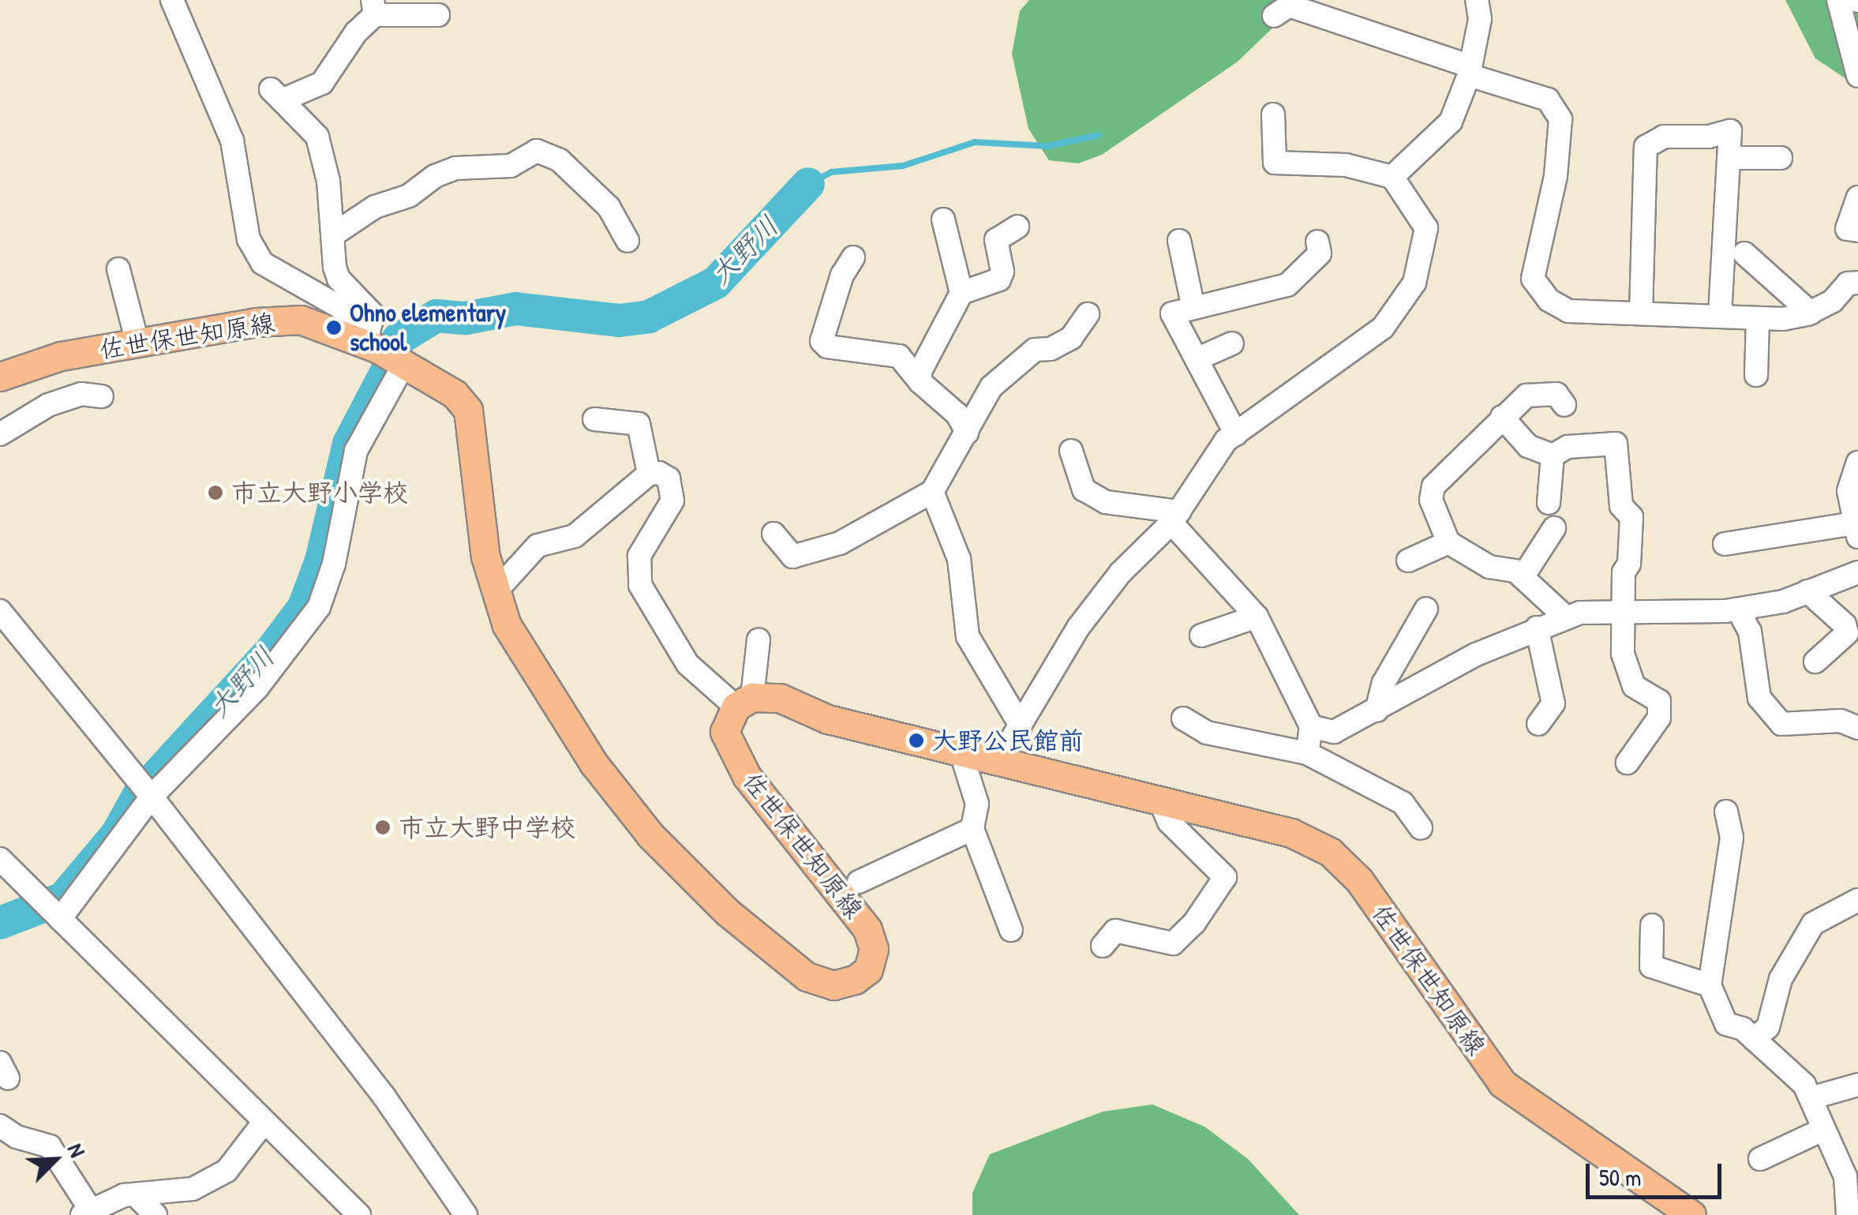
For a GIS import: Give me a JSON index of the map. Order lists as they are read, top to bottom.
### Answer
{
  "streets": {
    "main road": ["佐世保世知原線"]
  },
  "water": ["大野川"],
  "places": [
    "Ohno elementary school",
    "市立大野小学校",
    "大野公民館前",
    "市立大野中学校"
  ],
  "scale_bar": "50 m",
  "north": "top right"
}
